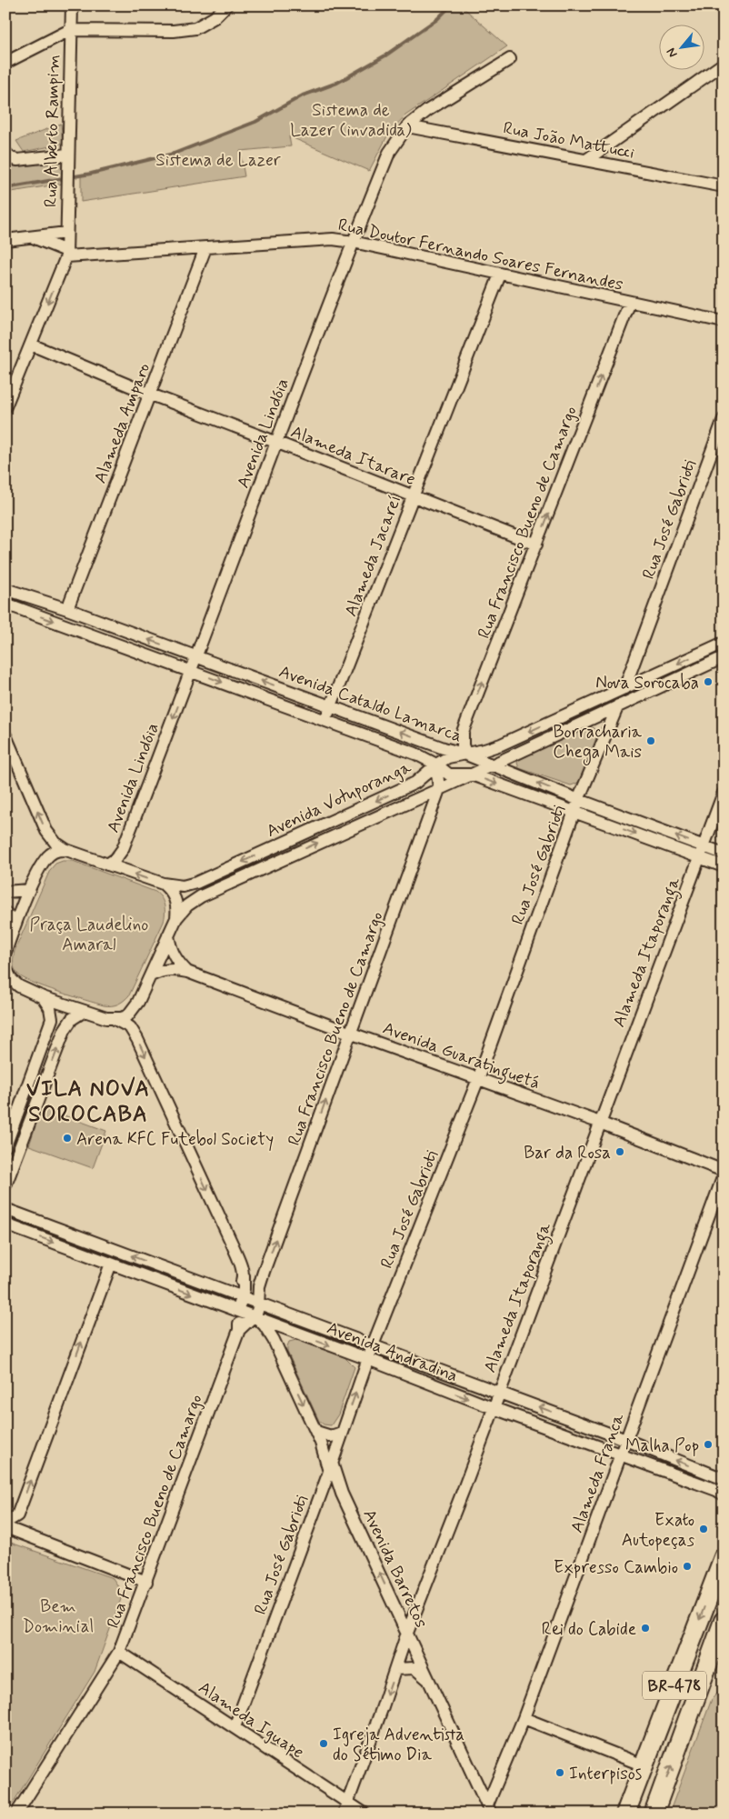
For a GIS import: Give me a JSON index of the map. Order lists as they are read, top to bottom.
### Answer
{
  "streets": {
    "main road": ["BR-478"],
    "street": [
      "Rua Alberto Rampim",
      "Rua João Mattucci",
      "Rua Doutor Fernando Soares Fernandes",
      "Alameda Amparo",
      "Avenida Lindóia",
      "Alameda Itarare",
      "Rua José Gabrioti",
      "Rua Francisco Bueno de Camargo",
      "Alameda Jacareí",
      "Avenida Cataldo Lamarca",
      "Avenida Votuporanga",
      "Alameda Itaporanga",
      "Avenida Guaratinguetá",
      "Avenida Andradina",
      "Alameda Franca",
      "Avenida Barretos",
      "Alameda Iguape"
    ]
  },
  "crossings": [
    ["Rua Alberto Rampim", "Rua Doutor Fernando Soares Fernandes"],
    ["Rua João Mattucci", "Avenida Lindóia"],
    ["Rua Doutor Fernando Soares Fernandes", "Alameda Amparo"],
    ["Rua Doutor Fernando Soares Fernandes", "Avenida Lindóia"],
    ["Rua Doutor Fernando Soares Fernandes", "Rua Francisco Bueno de Camargo"],
    ["Rua Doutor Fernando Soares Fernandes", "Alameda Jacareí"],
    ["Alameda Amparo", "Alameda Itarare"],
    ["Alameda Amparo", "Avenida Cataldo Lamarca"],
    ["Avenida Lindóia", "Alameda Itarare"],
    ["Avenida Lindóia", "Avenida Cataldo Lamarca"],
    ["Alameda Itarare", "Rua Francisco Bueno de Camargo"],
    ["Alameda Itarare", "Alameda Jacareí"],
    ["Rua José Gabrioti", "Avenida Cataldo Lamarca"],
    ["Rua José Gabrioti", "Avenida Votuporanga"],
    ["Rua José Gabrioti", "Avenida Guaratinguetá"],
    ["Rua José Gabrioti", "Avenida Andradina"],
    ["Rua José Gabrioti", "Avenida Barretos"],
    ["Rua José Gabrioti", "Alameda Iguape"],
    ["Rua Francisco Bueno de Camargo", "Avenida Cataldo Lamarca"],
    ["Rua Francisco Bueno de Camargo", "Avenida Votuporanga"],
    ["Rua Francisco Bueno de Camargo", "Avenida Guaratinguetá"],
    ["Rua Francisco Bueno de Camargo", "Avenida Andradina"],
    ["Rua Francisco Bueno de Camargo", "Avenida Barretos"],
    ["Rua Francisco Bueno de Camargo", "Alameda Iguape"],
    ["Alameda Jacareí", "Avenida Cataldo Lamarca"],
    ["Avenida Cataldo Lamarca", "Avenida Votuporanga"],
    ["Avenida Cataldo Lamarca", "Alameda Itaporanga"],
    ["Alameda Itaporanga", "Avenida Guaratinguetá"],
    ["Alameda Itaporanga", "Avenida Andradina"],
    ["Alameda Itaporanga", "Avenida Barretos"],
    ["Alameda Itaporanga", "Alameda Iguape"],
    ["Avenida Andradina", "Alameda Franca"],
    ["Avenida Andradina", "Avenida Barretos"],
    ["Alameda Franca", "Avenida Barretos"]
  ],
  "one_way": ["Rua Francisco Bueno de Camargo"],
  "districts": ["VILA NOVA SOROCABA"],
  "parks": [
    "Sistema de Lazer (invadida)",
    "Sistema de Lazer",
    "Praça Laudelino Amaral",
    "Bem Dominial"
  ],
  "places": [
    "Nova Sorocaba",
    "Borracharia Chega Mais",
    "Arena KFC Futebol Society",
    "Bar da Rosa",
    "Malha Pop",
    "Exato Autopeças",
    "Expresso Cambio",
    "Rei do Cabide",
    "Igreja Adventista do Sétimo Dia",
    "Interpisos"
  ],
  "north": "bottom left"
}
